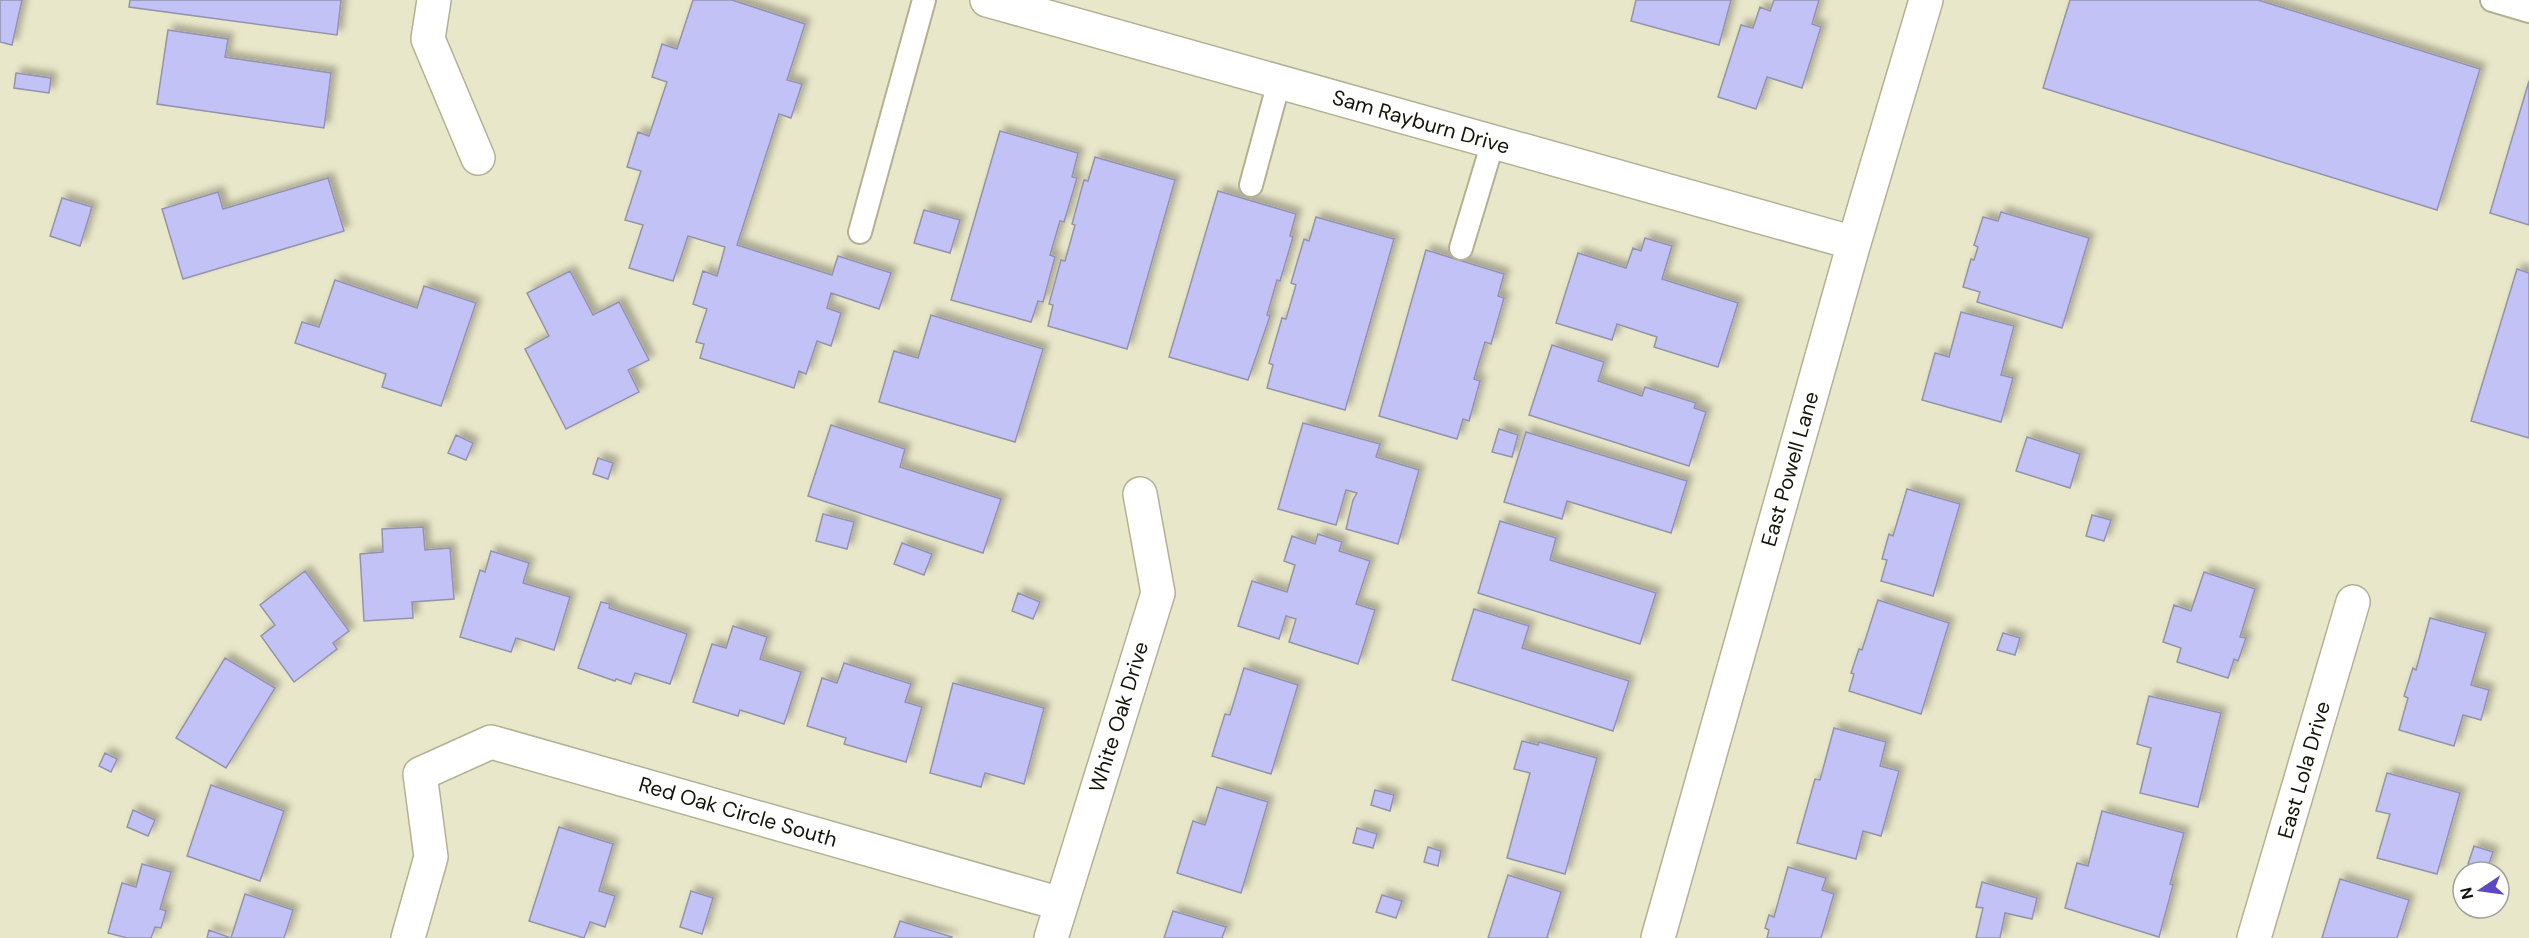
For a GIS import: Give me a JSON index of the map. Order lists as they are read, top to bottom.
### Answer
{
  "streets": {
    "street": [
      "Sam Rayburn Drive",
      "East Powell Lane",
      "White Oak Drive",
      "East Lola Drive",
      "Red Oak Circle South"
    ]
  },
  "crossings": [
    ["Sam Rayburn Drive", "East Powell Lane"],
    ["White Oak Drive", "Red Oak Circle South"]
  ],
  "north": "left"
}
